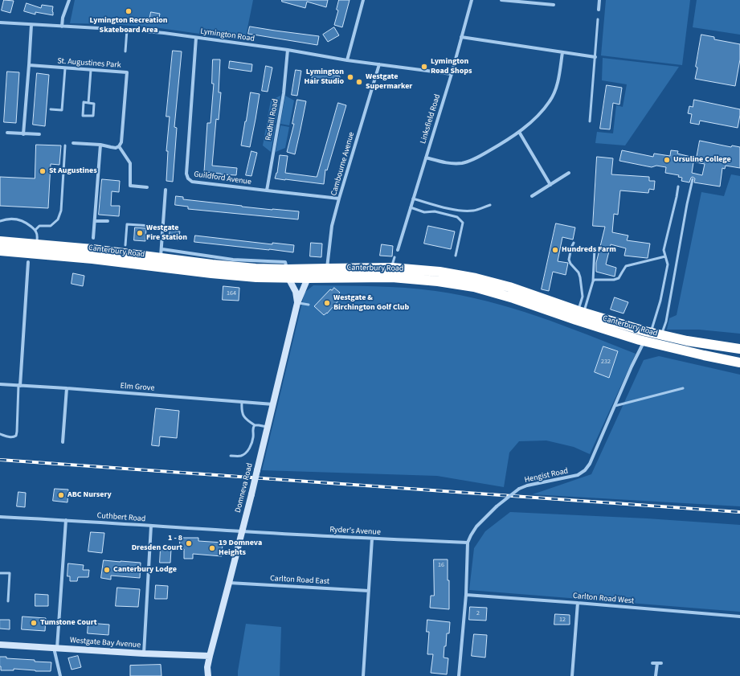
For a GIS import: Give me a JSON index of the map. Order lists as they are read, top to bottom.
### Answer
{
  "streets": {
    "highway": ["Canterbury Road"],
    "street": [
      "Lymington Road",
      "St. Augustines Park",
      "Linksfield Road",
      "Redhill Road",
      "Cambourne Avenue",
      "Guildford Avenue",
      "Elm Grove",
      "Hengist Road",
      "Domneva Road",
      "Cuthbert Road",
      "Ryder's Avenue",
      "Carlton Road East",
      "Carlton Road West",
      "Westgate Bay Avenue"
    ]
  },
  "crossings": [
    ["Lymington Road", "Linksfield Road"],
    ["Lymington Road", "Redhill Road"],
    ["Lymington Road", "Cambourne Avenue"],
    ["Lymington Road", "Guildford Avenue"],
    ["Redhill Road", "Guildford Avenue"],
    ["Cambourne Avenue", "Guildford Avenue"],
    ["Cambourne Avenue", "Canterbury Road"],
    ["Canterbury Road", "Hengist Road"],
    ["Canterbury Road", "Domneva Road"],
    ["Elm Grove", "Domneva Road"],
    ["Hengist Road", "Ryder's Avenue"],
    ["Hengist Road", "Carlton Road West"],
    ["Domneva Road", "Cuthbert Road"],
    ["Domneva Road", "Ryder's Avenue"],
    ["Domneva Road", "Carlton Road East"],
    ["Domneva Road", "Westgate Bay Avenue"],
    ["Cuthbert Road", "Ryder's Avenue"]
  ],
  "places": [
    "Lymington Recreation Skateboard Area",
    "Lymington Road Shops",
    "Lymington Hair Studio",
    "Westgate Supermarker",
    "Ursuline College",
    "St Augustines",
    "Westgate Fire Station",
    "Hundreds Farm",
    "Westgate & Birchington Golf Club",
    "ABC Nursery",
    "1 - 8 Dresden Court",
    "19 Domneva Heights",
    "Canterbury Lodge",
    "Tumstone Court"
  ],
  "house_numbers": [
    "164",
    "232",
    "16",
    "2",
    "12"
  ]
}
